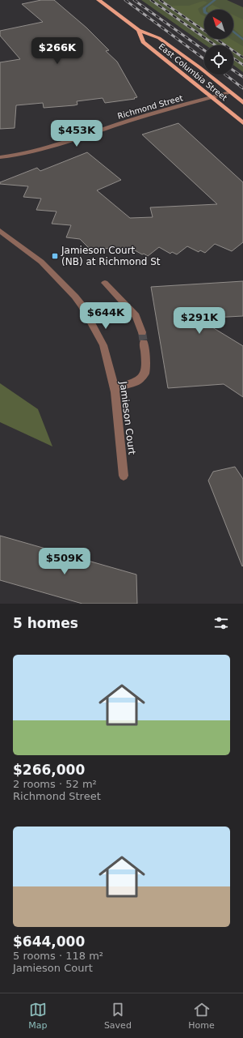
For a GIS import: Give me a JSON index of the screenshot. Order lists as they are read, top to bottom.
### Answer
{
  "streets": {
    "main road": ["East Columbia Street"],
    "street": ["Richmond Street", "Jamieson Court"]
  },
  "crossings": [
    ["East Columbia Street", "Richmond Street"]
  ],
  "places": {
    "transit": ["Jamieson Court (NB) at Richmond St"]
  },
  "north": "top left",
  "page": {
    "price": [
      "$266K",
      "$453K",
      "$644K",
      "$291K",
      "$509K"
    ],
    "heading": "5 homes",
    "list": [
      {
        "name": "$266,000",
        "note": "2 rooms · 52 m² · Richmond Street"
      },
      {
        "name": "$644,000",
        "note": "5 rooms · 118 m² · Jamieson Court"
      }
    ],
    "tabs": ["Map", "Saved", "Home"]
  }
}
